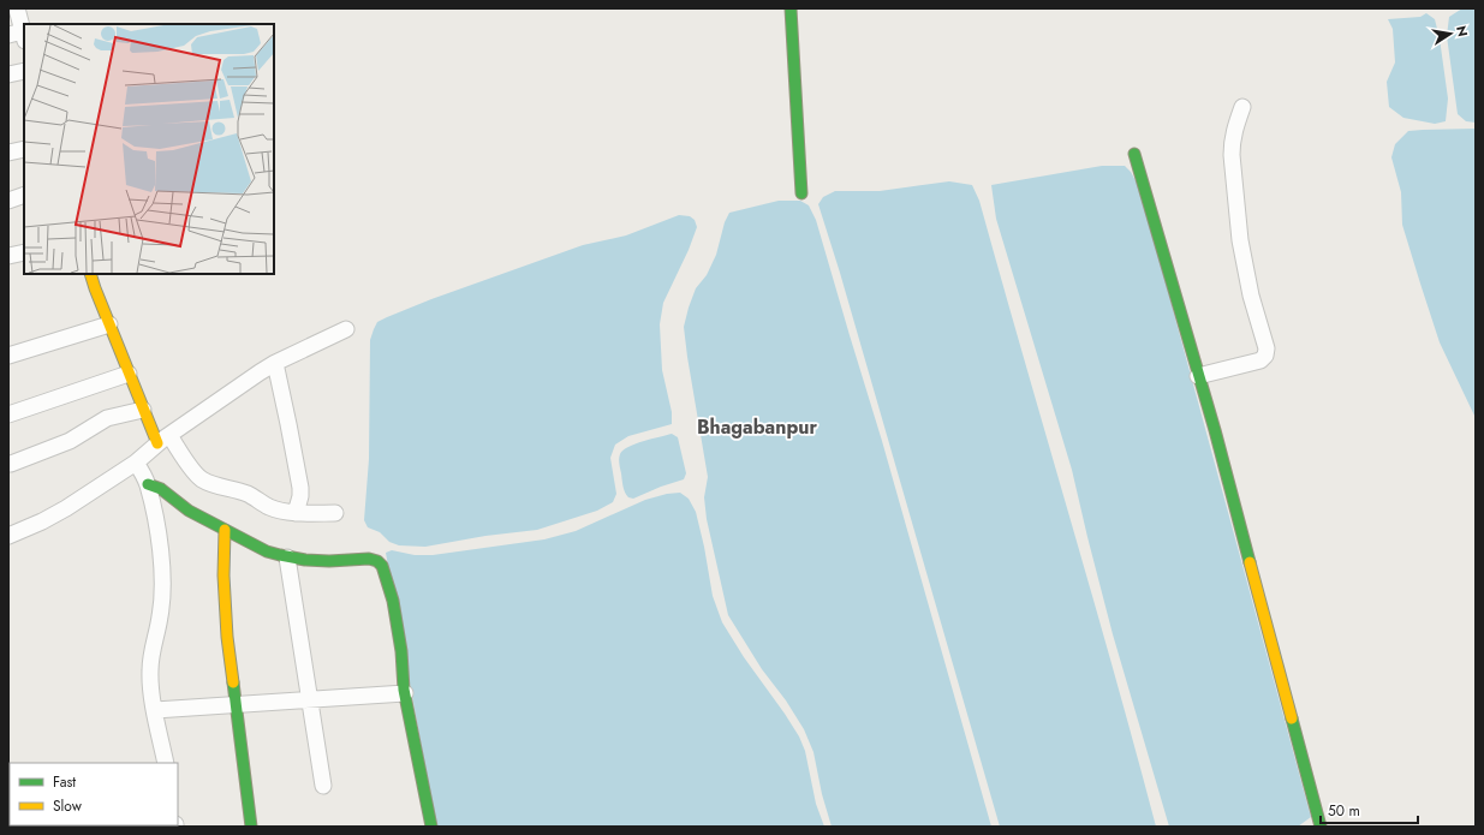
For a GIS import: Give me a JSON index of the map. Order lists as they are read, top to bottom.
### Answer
{
  "districts": ["Bhagabanpur"],
  "legend": ["Fast", "Slow"],
  "scale_bar": "50 m",
  "north": "right"
}
